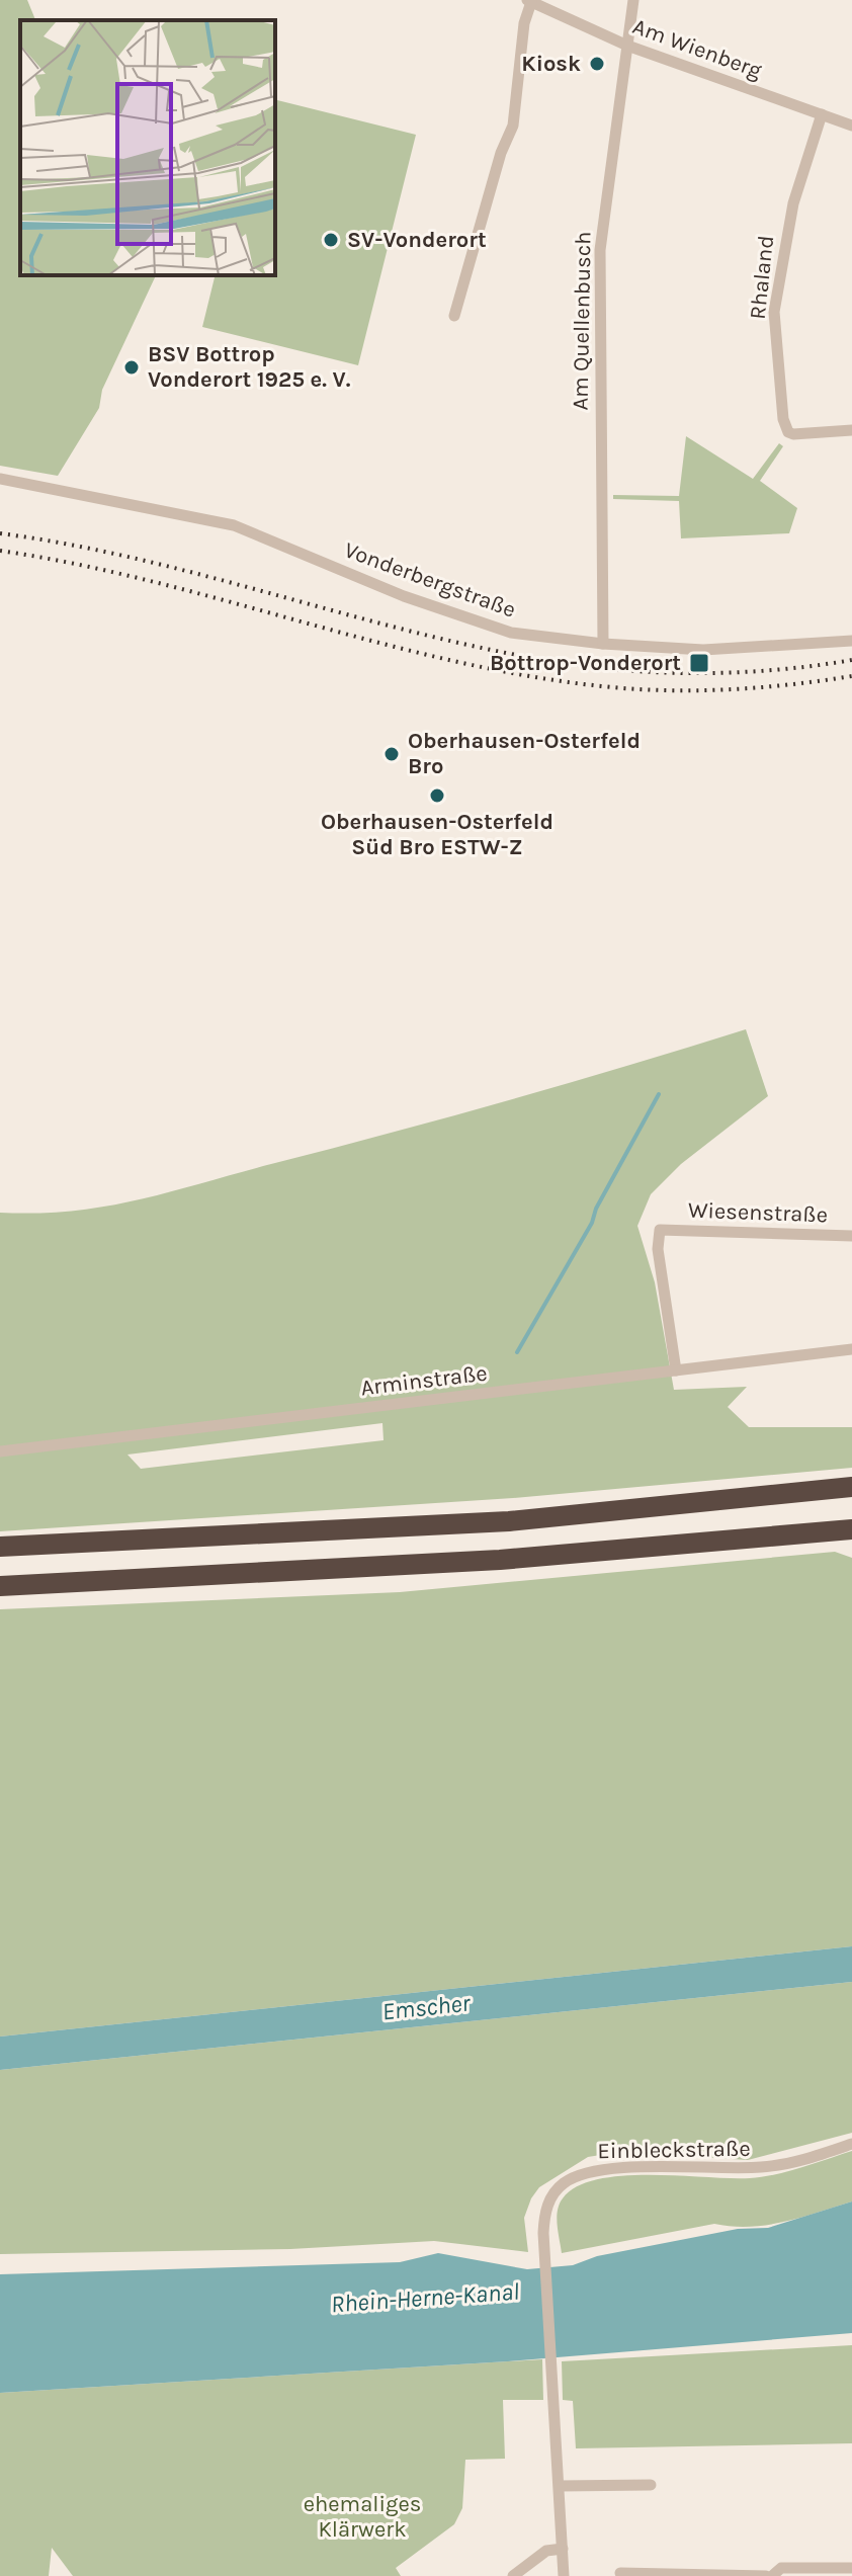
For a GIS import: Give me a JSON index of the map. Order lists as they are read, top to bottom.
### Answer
{
  "streets": {
    "street": [
      "Am Wienberg",
      "Rhaland",
      "Am Quellenbusch",
      "Vonderbergstraße",
      "Wiesenstraße",
      "Arminstraße",
      "Einbleckstraße"
    ]
  },
  "crossings": [
    ["Am Wienberg", "Rhaland"],
    ["Am Wienberg", "Am Quellenbusch"],
    ["Am Quellenbusch", "Vonderbergstraße"],
    ["Wiesenstraße", "Arminstraße"]
  ],
  "water": ["Emscher", "Rhein-Herne-Kanal"],
  "parks": ["ehemaliges Klärwerk"],
  "places": {
    "other": [
      "Kiosk",
      "SV-Vonderort",
      "BSV Bottrop Vonderort 1925 e. V.",
      "Oberhausen-Osterfeld Bro",
      "Oberhausen-Osterfeld Süd Bro ESTW-Z"
    ],
    "transit": ["Bottrop-Vonderort"]
  }
}
